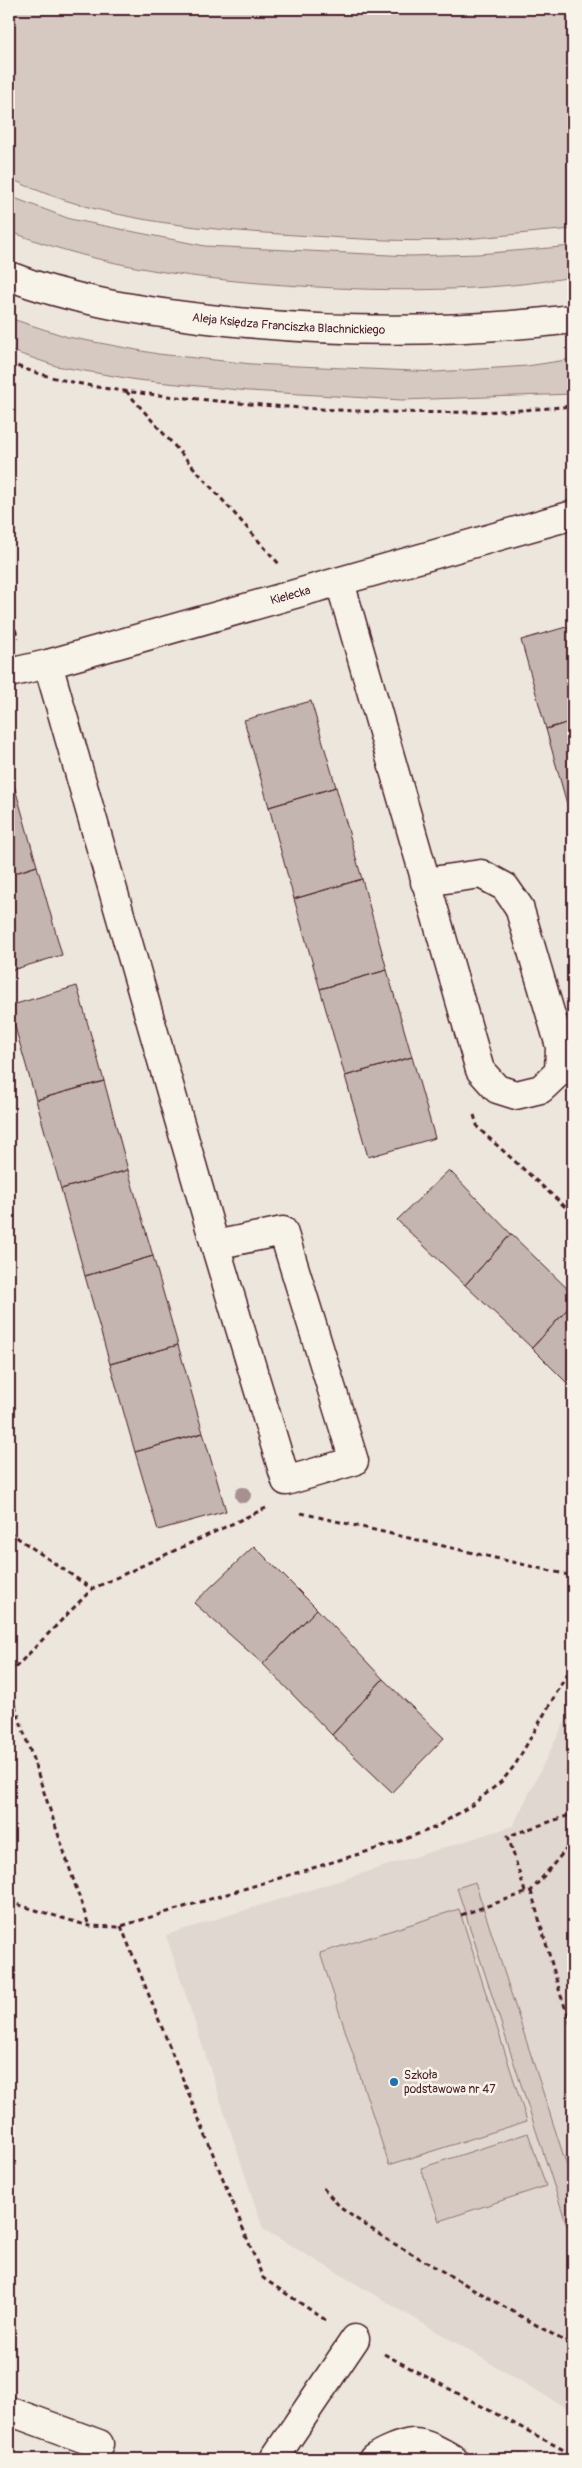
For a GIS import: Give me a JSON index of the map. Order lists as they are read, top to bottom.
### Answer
{
  "streets": {
    "street": ["Aleja Księdza Franciszka Blachnickiego", "Kielecka"]
  },
  "places": ["Szkoła podstawowa nr 47"]
}
